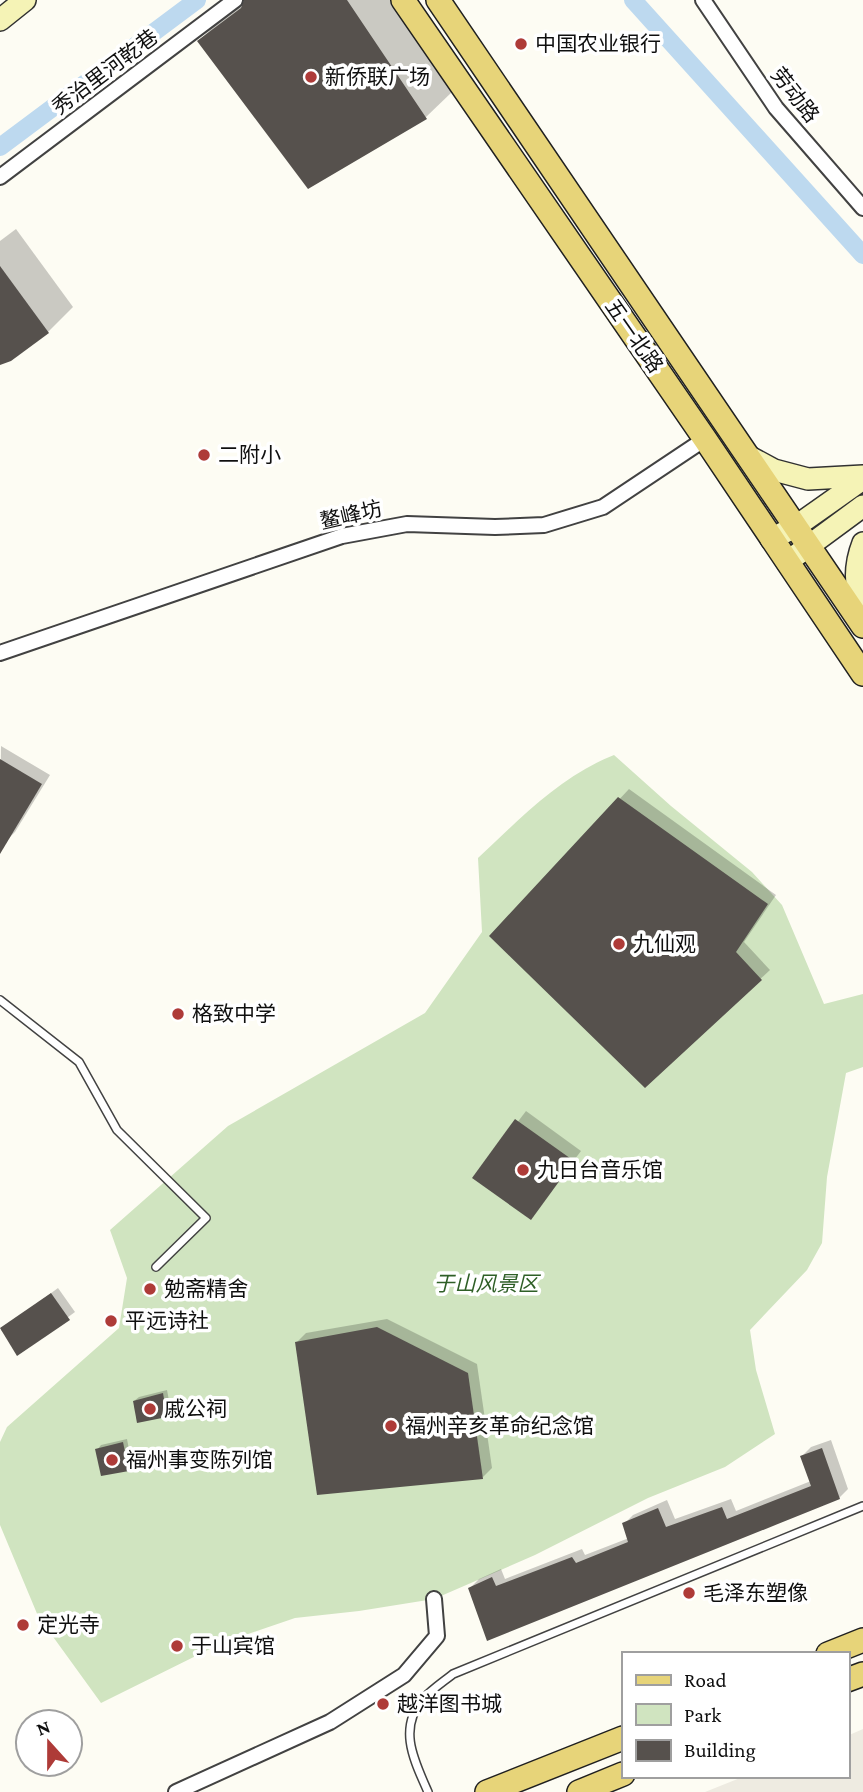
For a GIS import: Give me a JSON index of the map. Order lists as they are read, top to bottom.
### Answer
{
  "streets": {
    "main road": ["五一北路"],
    "street": ["秀治里河乾巷", "劳动路", "鳌峰坊"]
  },
  "crossings": [
    ["五一北路", "鳌峰坊"]
  ],
  "parks": ["于山风景区"],
  "places": [
    "中国农业银行",
    "新侨联广场",
    "二附小",
    "九仙观",
    "格致中学",
    "九日台音乐馆",
    "勉斋精舍",
    "平远诗社",
    "戚公祠",
    "福州辛亥革命纪念馆",
    "福州事变陈列馆",
    "毛泽东塑像",
    "定光寺",
    "于山宾馆",
    "越洋图书城"
  ],
  "legend": ["Road", "Park", "Building"],
  "north": "top"
}
